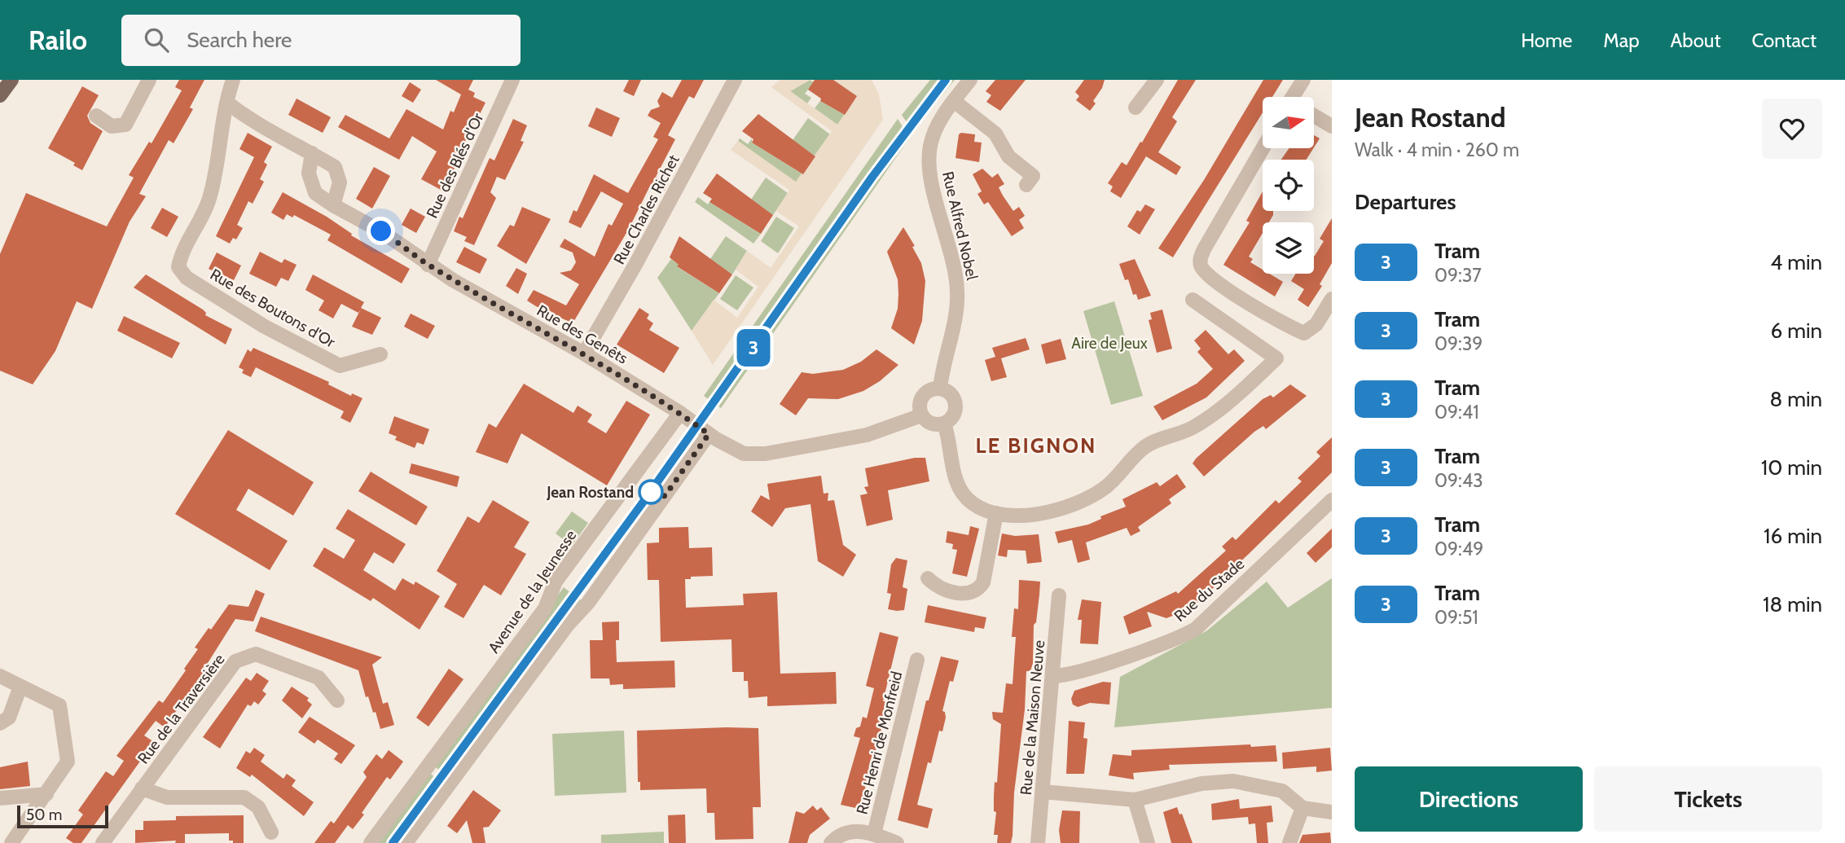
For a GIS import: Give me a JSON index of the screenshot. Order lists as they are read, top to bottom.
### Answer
{
  "streets": {
    "street": [
      "Rue des Blés d'Or",
      "Rue Charles Richet",
      "Rue Alfred Nobel",
      "Rue des Boutons d'Or",
      "Rue des Genêts",
      "Rue du Stade",
      "Avenue de la Jeunesse",
      "Rue de la Traversière",
      "Rue de la Maison Neuve",
      "Rue Henri de Monfreid"
    ]
  },
  "crossings": [
    ["Rue des Blés d'Or", "Rue des Genêts"],
    ["Rue Charles Richet", "Rue des Genêts"],
    ["Rue des Genêts", "Avenue de la Jeunesse"],
    ["Rue du Stade", "Rue de la Maison Neuve"]
  ],
  "districts": ["LE BIGNON"],
  "parks": ["Aire de Jeux"],
  "places": ["Jean Rostand"],
  "lines": ["tram line 3"],
  "scale_bar": "50 m",
  "north": "right",
  "page": {
    "header": "Railo",
    "search": "Search here",
    "nav": [
      "Home",
      "Map",
      "About",
      "Contact"
    ],
    "on_map": "3",
    "heading": [
      ["Jean Rostand", "Walk · 4 min · 260 m"],
      "Departures"
    ],
    "list": [
      {
        "mark": "3",
        "name": "Tram",
        "note": "09:37",
        "value": "4 min"
      },
      {
        "mark": "3",
        "name": "Tram",
        "note": "09:39",
        "value": "6 min"
      },
      {
        "mark": "3",
        "name": "Tram",
        "note": "09:41",
        "value": "8 min"
      },
      {
        "mark": "3",
        "name": "Tram",
        "note": "09:43",
        "value": "10 min"
      },
      {
        "mark": "3",
        "name": "Tram",
        "note": "09:49",
        "value": "16 min"
      },
      {
        "mark": "3",
        "name": "Tram",
        "note": "09:51",
        "value": "18 min"
      }
    ],
    "buttons": ["Directions", "Tickets"],
    "scale": "50 m"
  }
}
